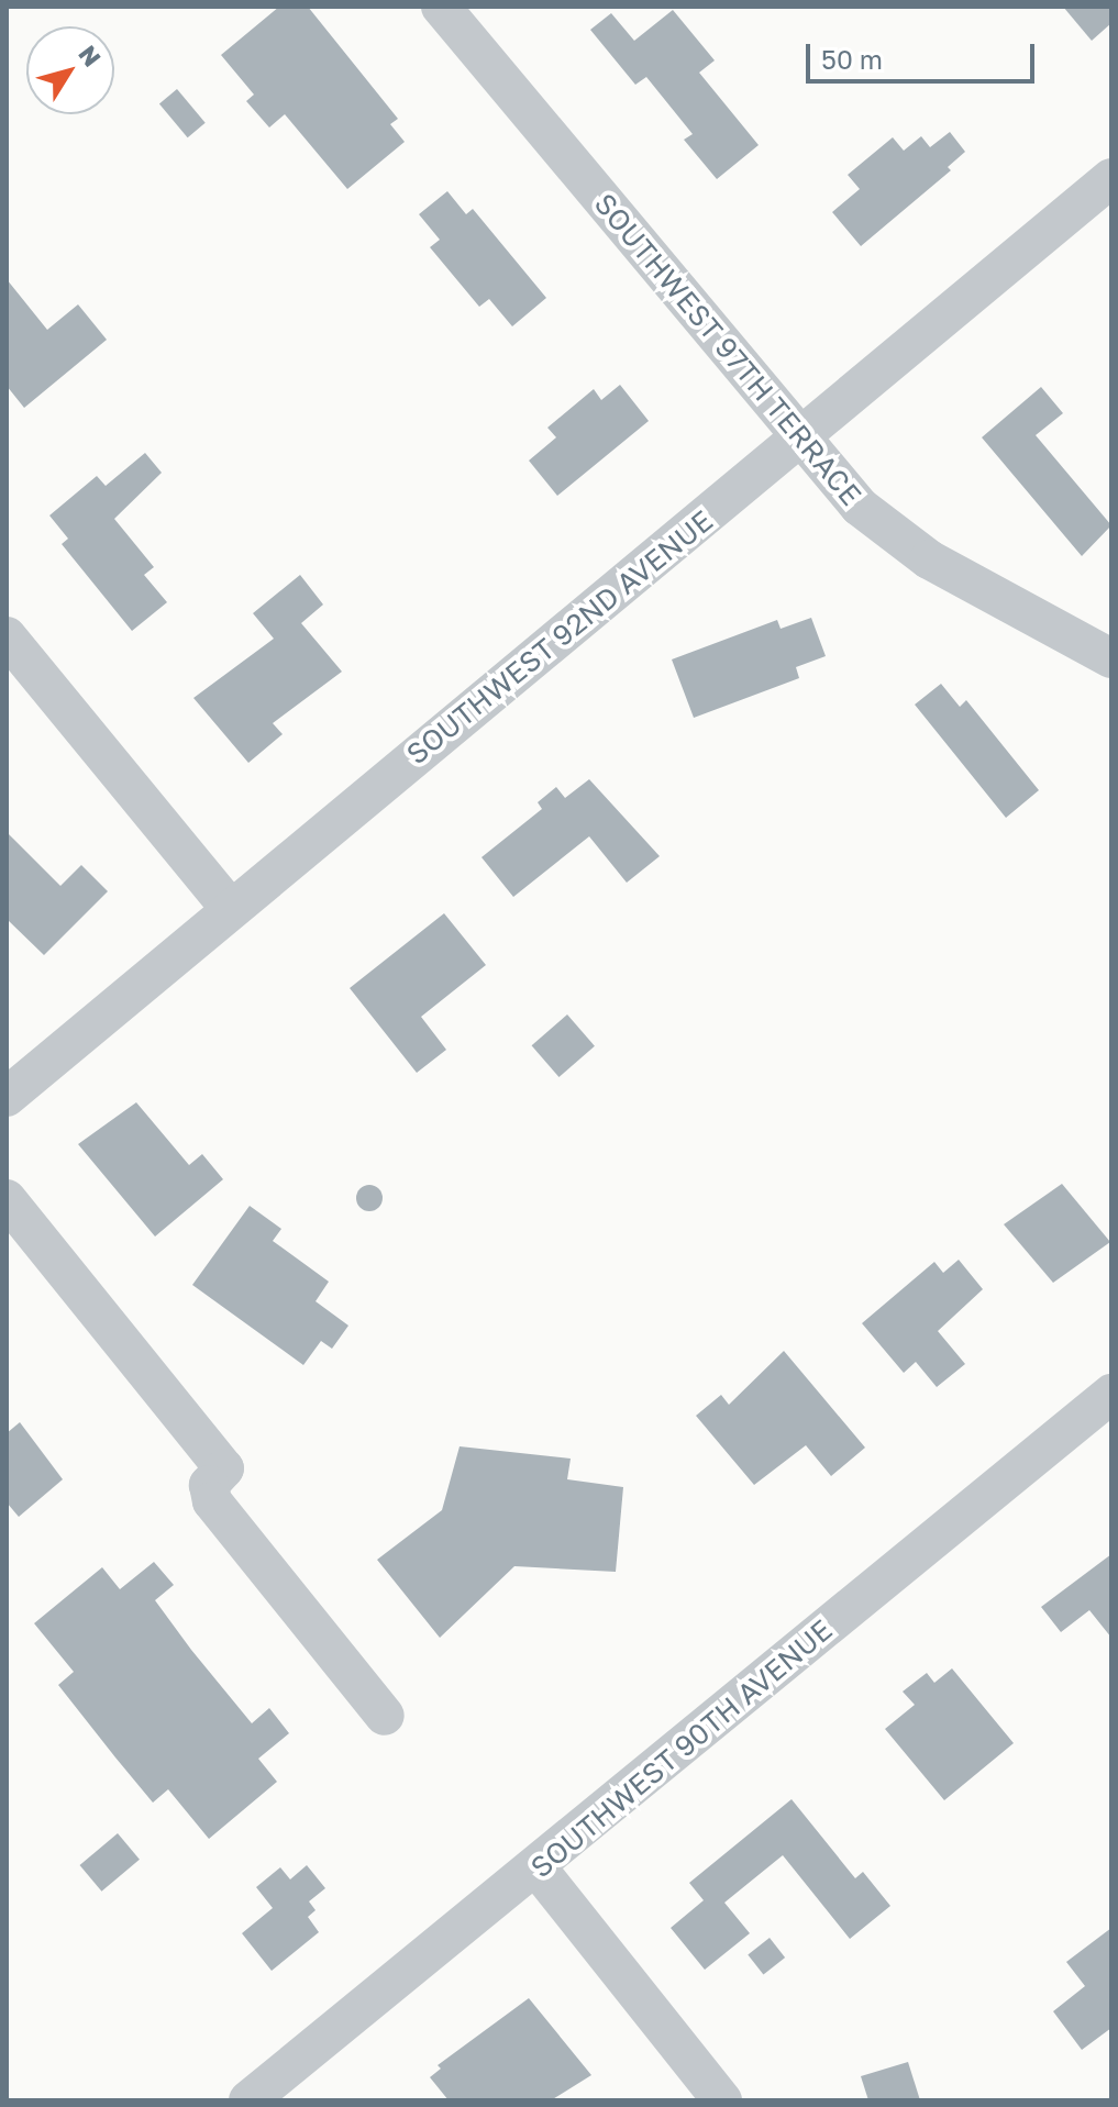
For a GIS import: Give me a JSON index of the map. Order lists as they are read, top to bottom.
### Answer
{
  "streets": {
    "street": ["SOUTHWEST 97TH TERRACE", "SOUTHWEST 92ND AVENUE", "SOUTHWEST 90TH AVENUE"]
  },
  "crossings": [
    ["SOUTHWEST 97TH TERRACE", "SOUTHWEST 92ND AVENUE"]
  ],
  "scale_bar": "50 m",
  "north": "top right"
}
